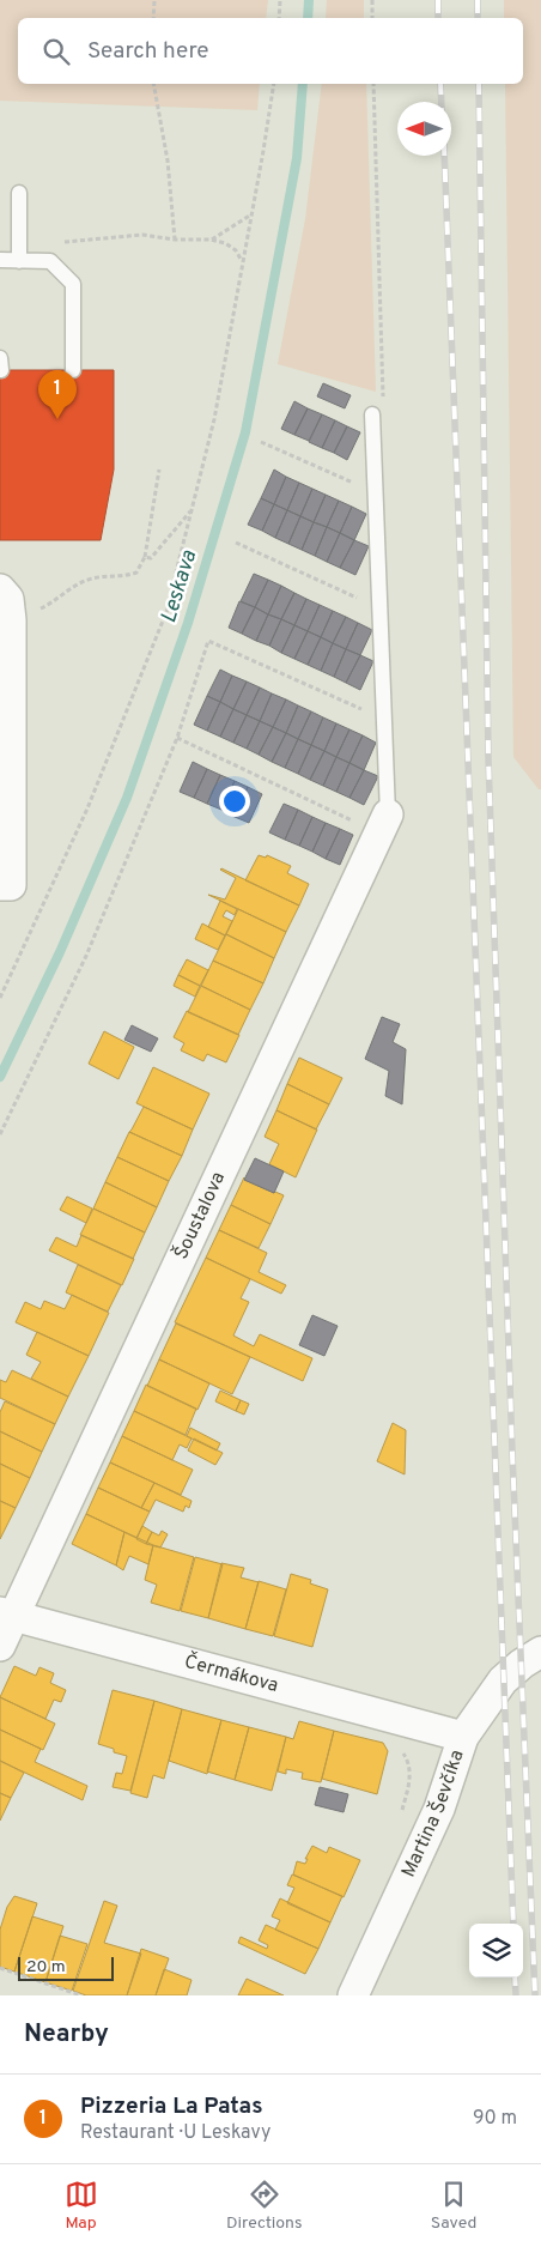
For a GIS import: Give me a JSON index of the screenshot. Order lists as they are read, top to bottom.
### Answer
{
  "streets": {
    "street": ["Šoustalova", "Čermákova", "Martina Ševčíka"]
  },
  "crossings": [
    ["Šoustalova", "Čermákova"],
    ["Čermákova", "Martina Ševčíka"]
  ],
  "water": ["Leskava"],
  "scale_bar": "20 m",
  "north": "left",
  "page": {
    "search": "Search here",
    "pins": "1",
    "scale": "20 m",
    "heading": "Nearby",
    "list": [
      {
        "mark": "1",
        "name": "Pizzeria La Patas",
        "note": "Restaurant · U Leskavy",
        "value": "90 m"
      }
    ],
    "nav": ["Map", "Directions", "Saved"]
  }
}
